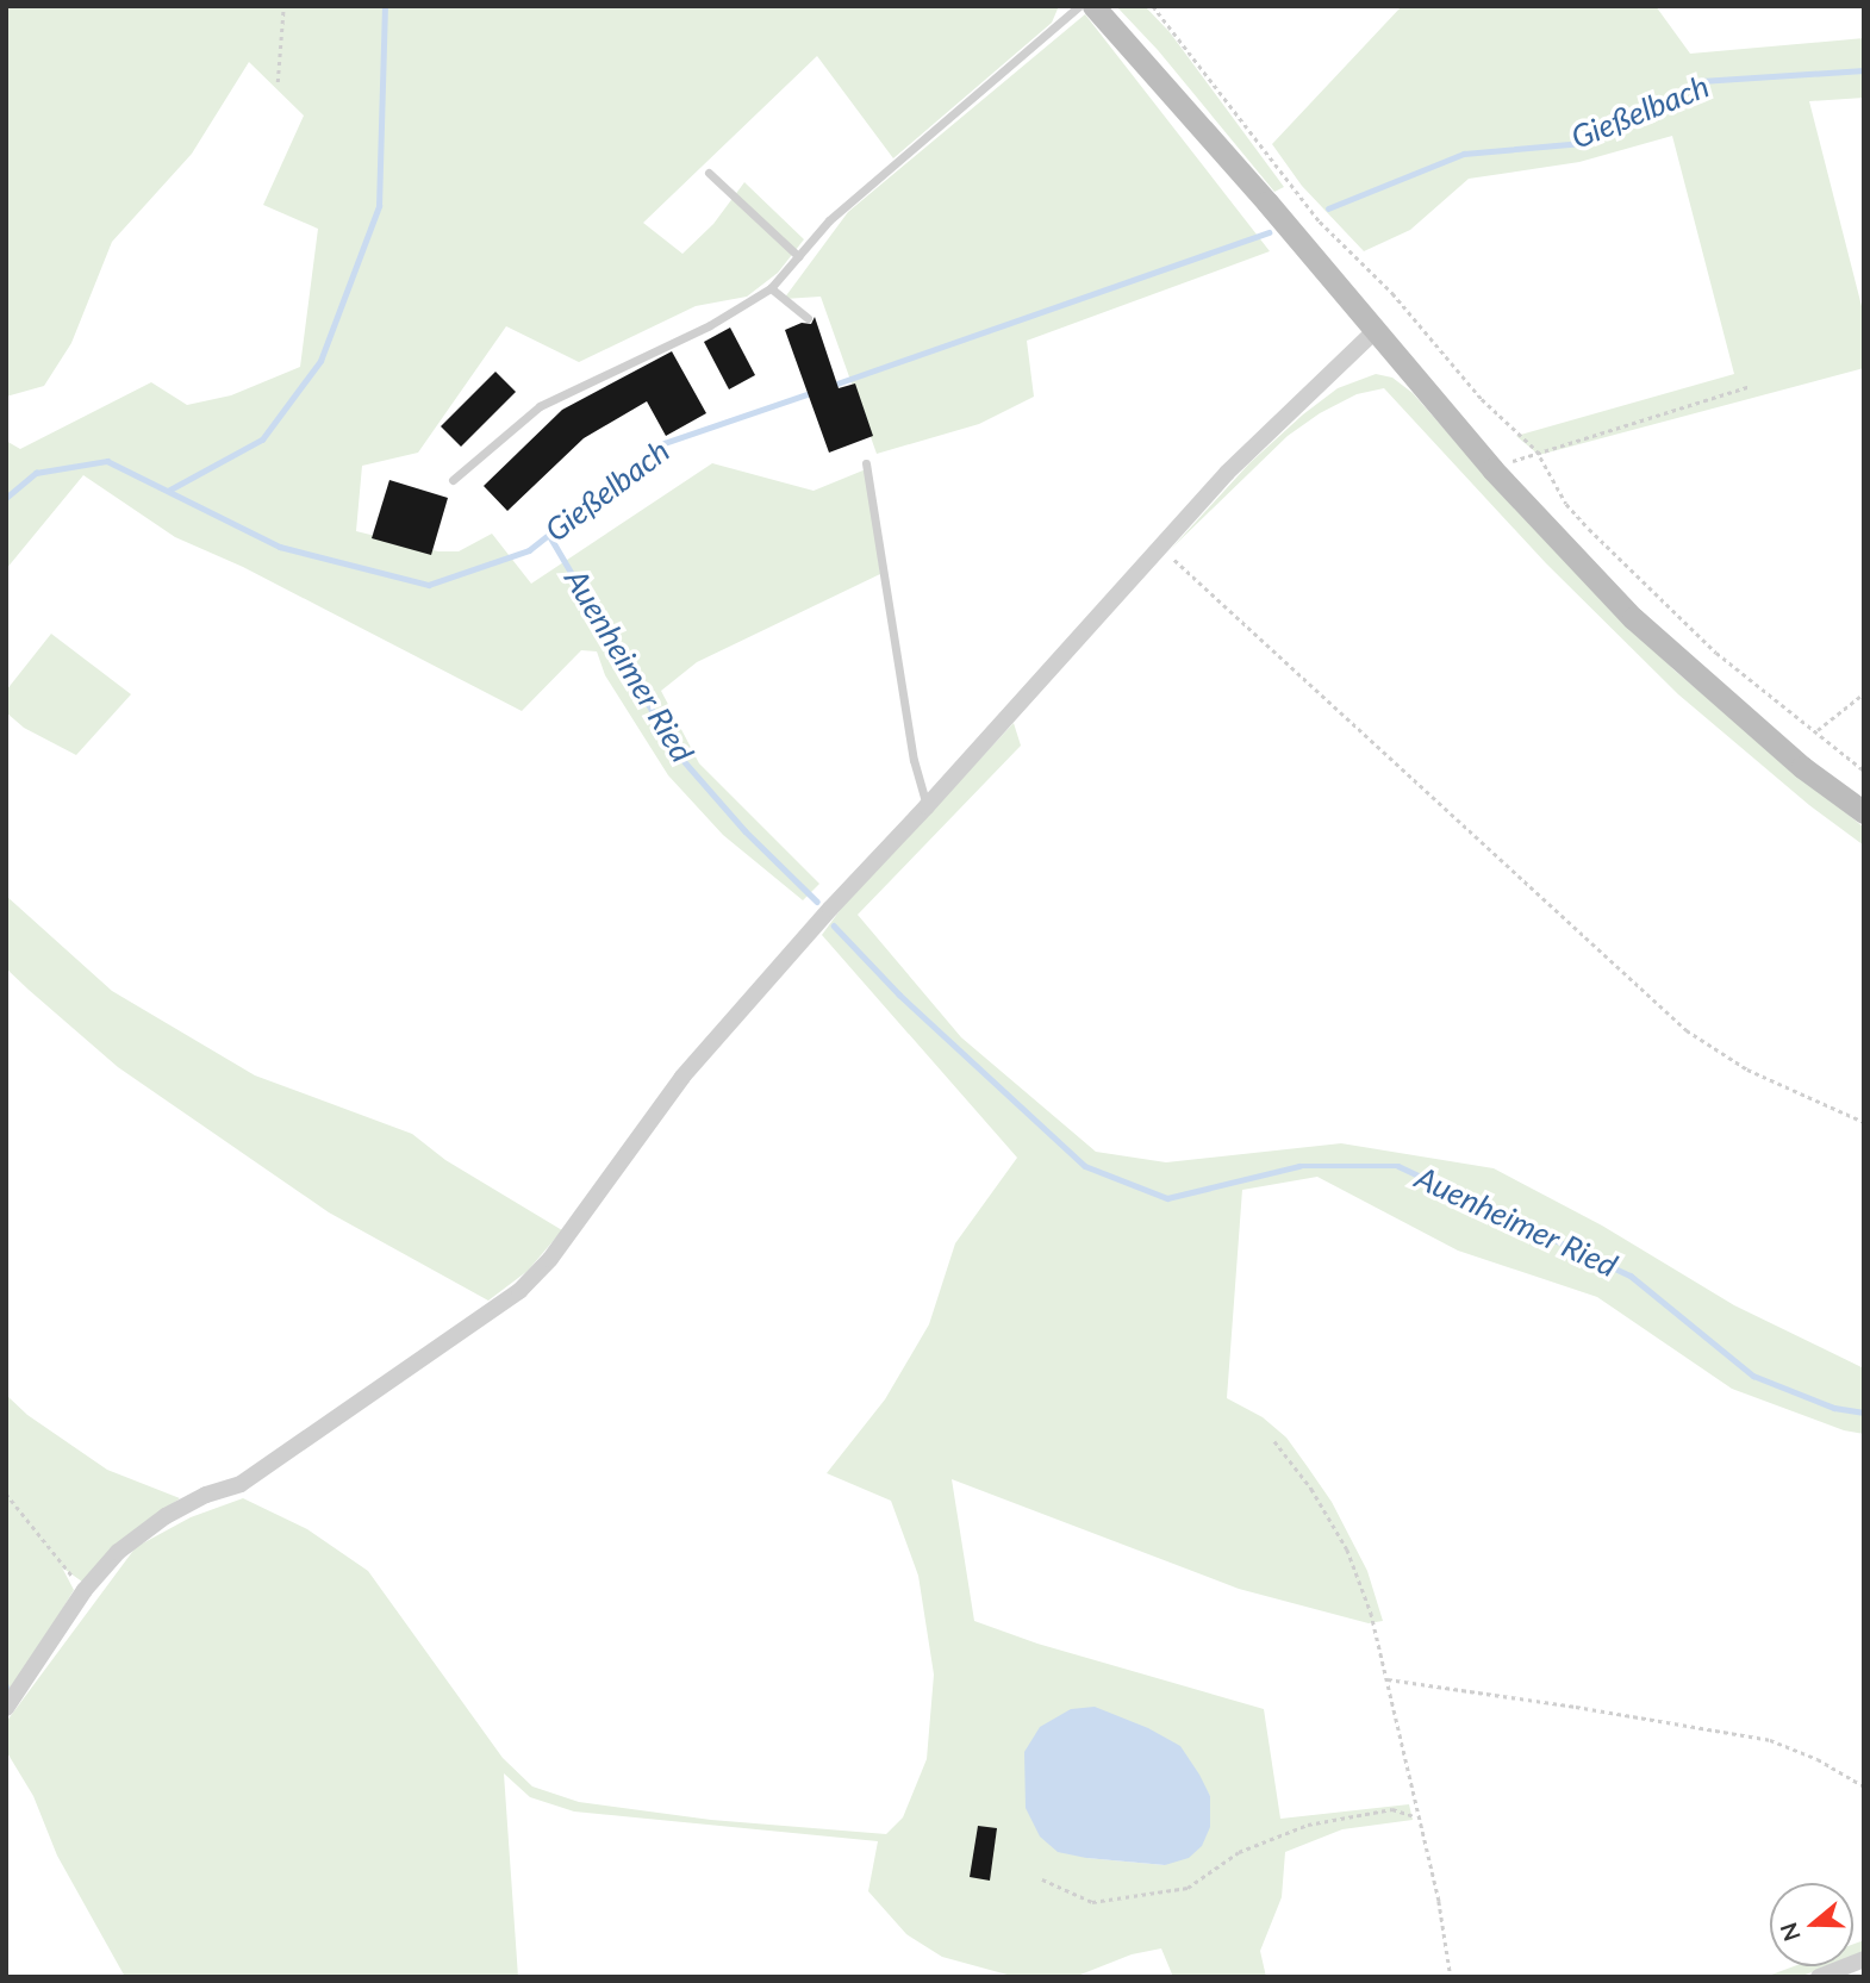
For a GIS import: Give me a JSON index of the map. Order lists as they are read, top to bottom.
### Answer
{
  "water": ["Gießelbach", "Auenheimer Ried"],
  "north": "left"
}
